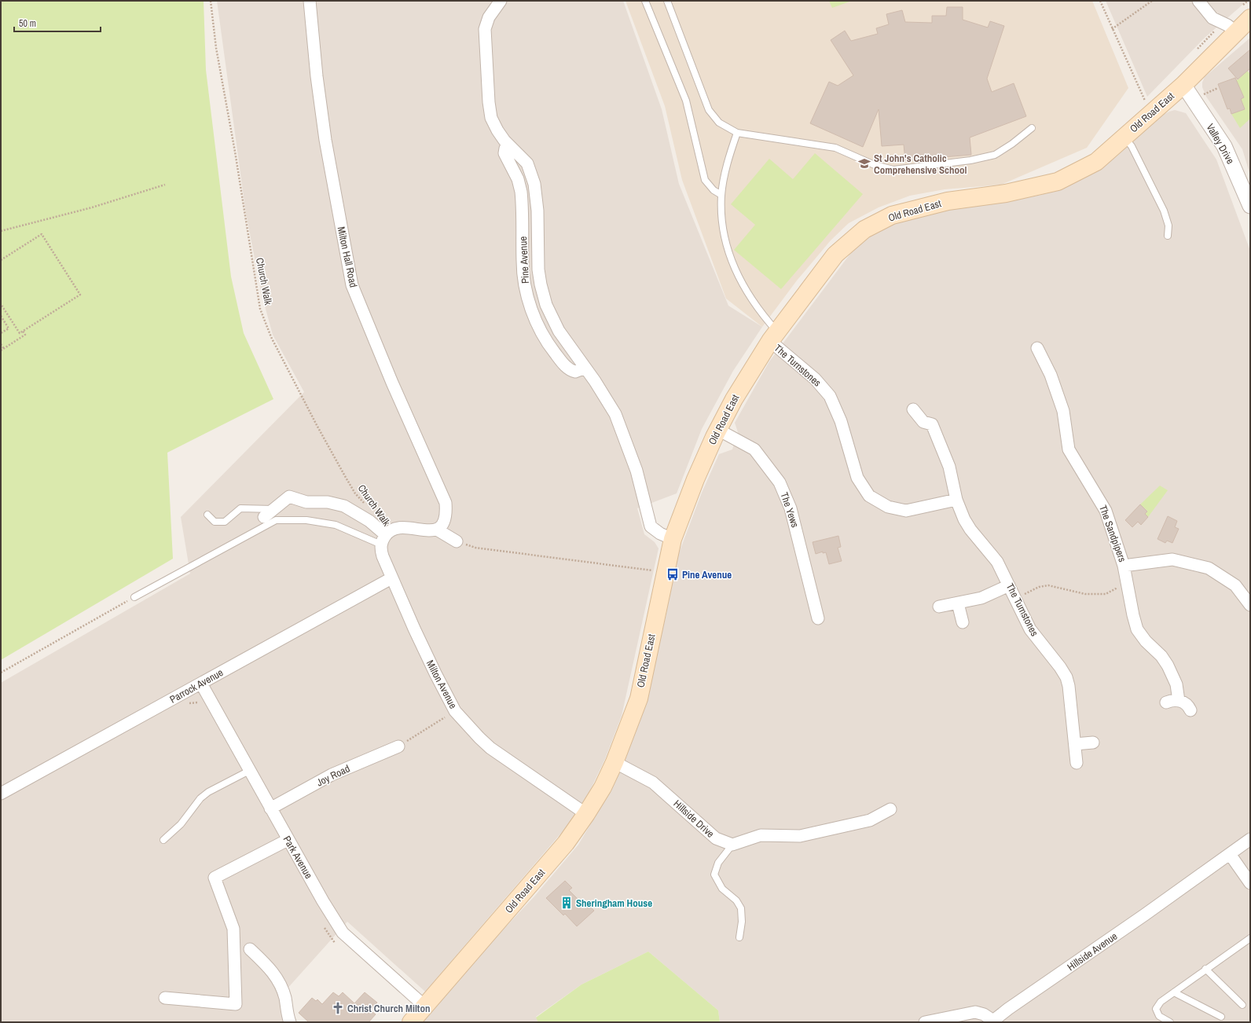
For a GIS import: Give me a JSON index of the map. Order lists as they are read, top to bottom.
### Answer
{
  "streets": {
    "main road": ["Old Road East"],
    "street": [
      "Valley Drive",
      "Milton Hall Road",
      "Pine Avenue",
      "The Turnstones",
      "The Yews",
      "The Sandpipers",
      "Milton Avenue",
      "Parrock Avenue",
      "Joy Road",
      "Hillside Drive",
      "Park Avenue",
      "Hillside Avenue"
    ],
    "path": ["Church Walk"]
  },
  "crossings": [
    ["Old Road East", "Valley Drive"],
    ["Old Road East", "Pine Avenue"],
    ["Old Road East", "The Turnstones"],
    ["Old Road East", "The Yews"],
    ["Old Road East", "Milton Avenue"],
    ["Old Road East", "Hillside Drive"],
    ["Old Road East", "Park Avenue"],
    ["Milton Avenue", "Parrock Avenue"],
    ["Parrock Avenue", "Park Avenue"],
    ["Joy Road", "Park Avenue"]
  ],
  "places": {
    "school or university": ["St John's Catholic Comprehensive School"],
    "bus stop": ["Pine Avenue"],
    "building": ["Sheringham House"],
    "church": ["Christ Church Milton"]
  },
  "scale_bar": "50 m"
}
